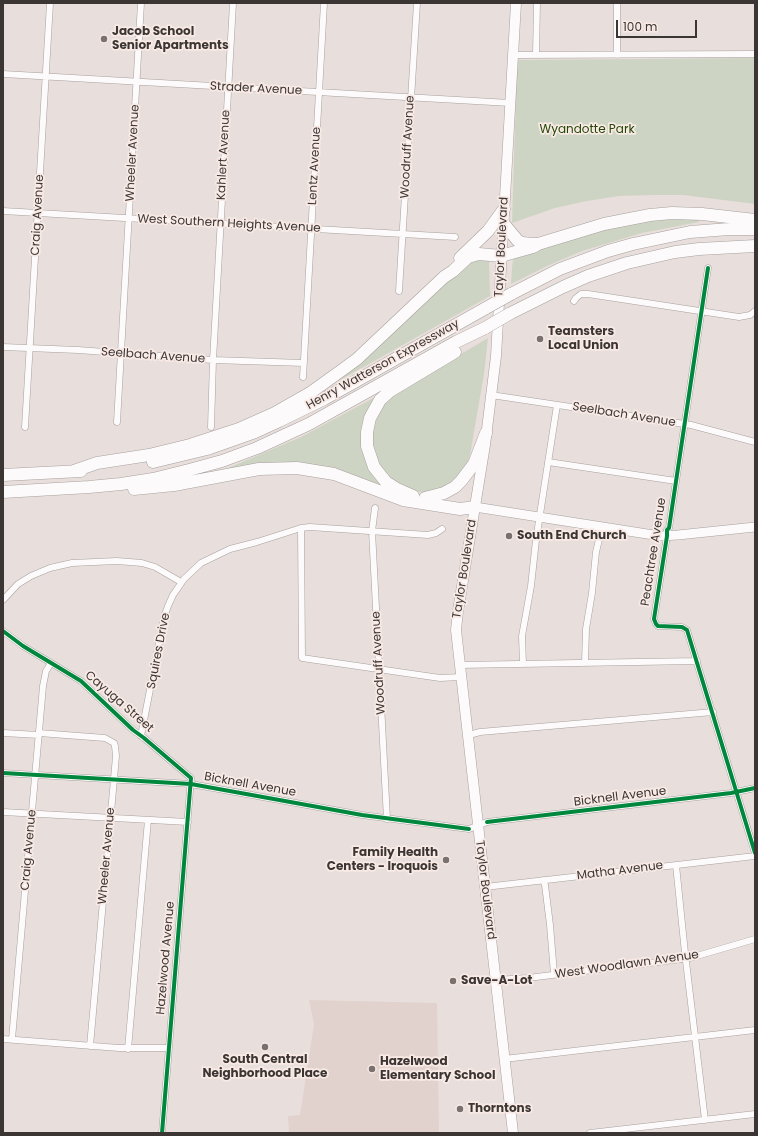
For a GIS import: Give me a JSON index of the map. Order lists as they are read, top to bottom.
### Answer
{
  "streets": {
    "highway": ["Henry Watterson Expressway"],
    "main road": ["Taylor Boulevard"],
    "street": [
      "Strader Avenue",
      "Woodruff Avenue",
      "Wheeler Avenue",
      "Kahlert Avenue",
      "Lentz Avenue",
      "Craig Avenue",
      "West Southern Heights Avenue",
      "Seelbach Avenue",
      "Peachtree Avenue",
      "Squires Drive",
      "Cayuga Street",
      "Bicknell Avenue",
      "Matha Avenue",
      "Hazelwood Avenue",
      "West Woodlawn Avenue"
    ]
  },
  "crossings": [
    ["Strader Avenue", "Woodruff Avenue"],
    ["Strader Avenue", "Wheeler Avenue"],
    ["Strader Avenue", "Kahlert Avenue"],
    ["Strader Avenue", "Lentz Avenue"],
    ["Strader Avenue", "Craig Avenue"],
    ["Strader Avenue", "Taylor Boulevard"],
    ["Woodruff Avenue", "West Southern Heights Avenue"],
    ["Woodruff Avenue", "Squires Drive"],
    ["Woodruff Avenue", "Bicknell Avenue"],
    ["Wheeler Avenue", "Craig Avenue"],
    ["Wheeler Avenue", "West Southern Heights Avenue"],
    ["Wheeler Avenue", "Seelbach Avenue"],
    ["Wheeler Avenue", "Bicknell Avenue"],
    ["Kahlert Avenue", "West Southern Heights Avenue"],
    ["Kahlert Avenue", "Seelbach Avenue"],
    ["Lentz Avenue", "West Southern Heights Avenue"],
    ["Lentz Avenue", "Seelbach Avenue"],
    ["Craig Avenue", "West Southern Heights Avenue"],
    ["Craig Avenue", "Seelbach Avenue"],
    ["Craig Avenue", "Cayuga Street"],
    ["Craig Avenue", "Bicknell Avenue"],
    ["Taylor Boulevard", "Seelbach Avenue"],
    ["Taylor Boulevard", "Bicknell Avenue"],
    ["Taylor Boulevard", "Matha Avenue"],
    ["Taylor Boulevard", "West Woodlawn Avenue"],
    ["Seelbach Avenue", "Peachtree Avenue"],
    ["Peachtree Avenue", "Bicknell Avenue"],
    ["Squires Drive", "Cayuga Street"],
    ["Cayuga Street", "Bicknell Avenue"],
    ["Cayuga Street", "Hazelwood Avenue"],
    ["Bicknell Avenue", "Hazelwood Avenue"]
  ],
  "parks": ["Wyandotte Park"],
  "places": [
    "Jacob School Senior Apartments",
    "Teamsters Local Union",
    "South End Church",
    "Family Health Centers - Iroquois",
    "Save-A-Lot",
    "South Central Neighborhood Place",
    "Hazelwood Elementary School",
    "Thorntons"
  ],
  "scale_bar": "100 m"
}
